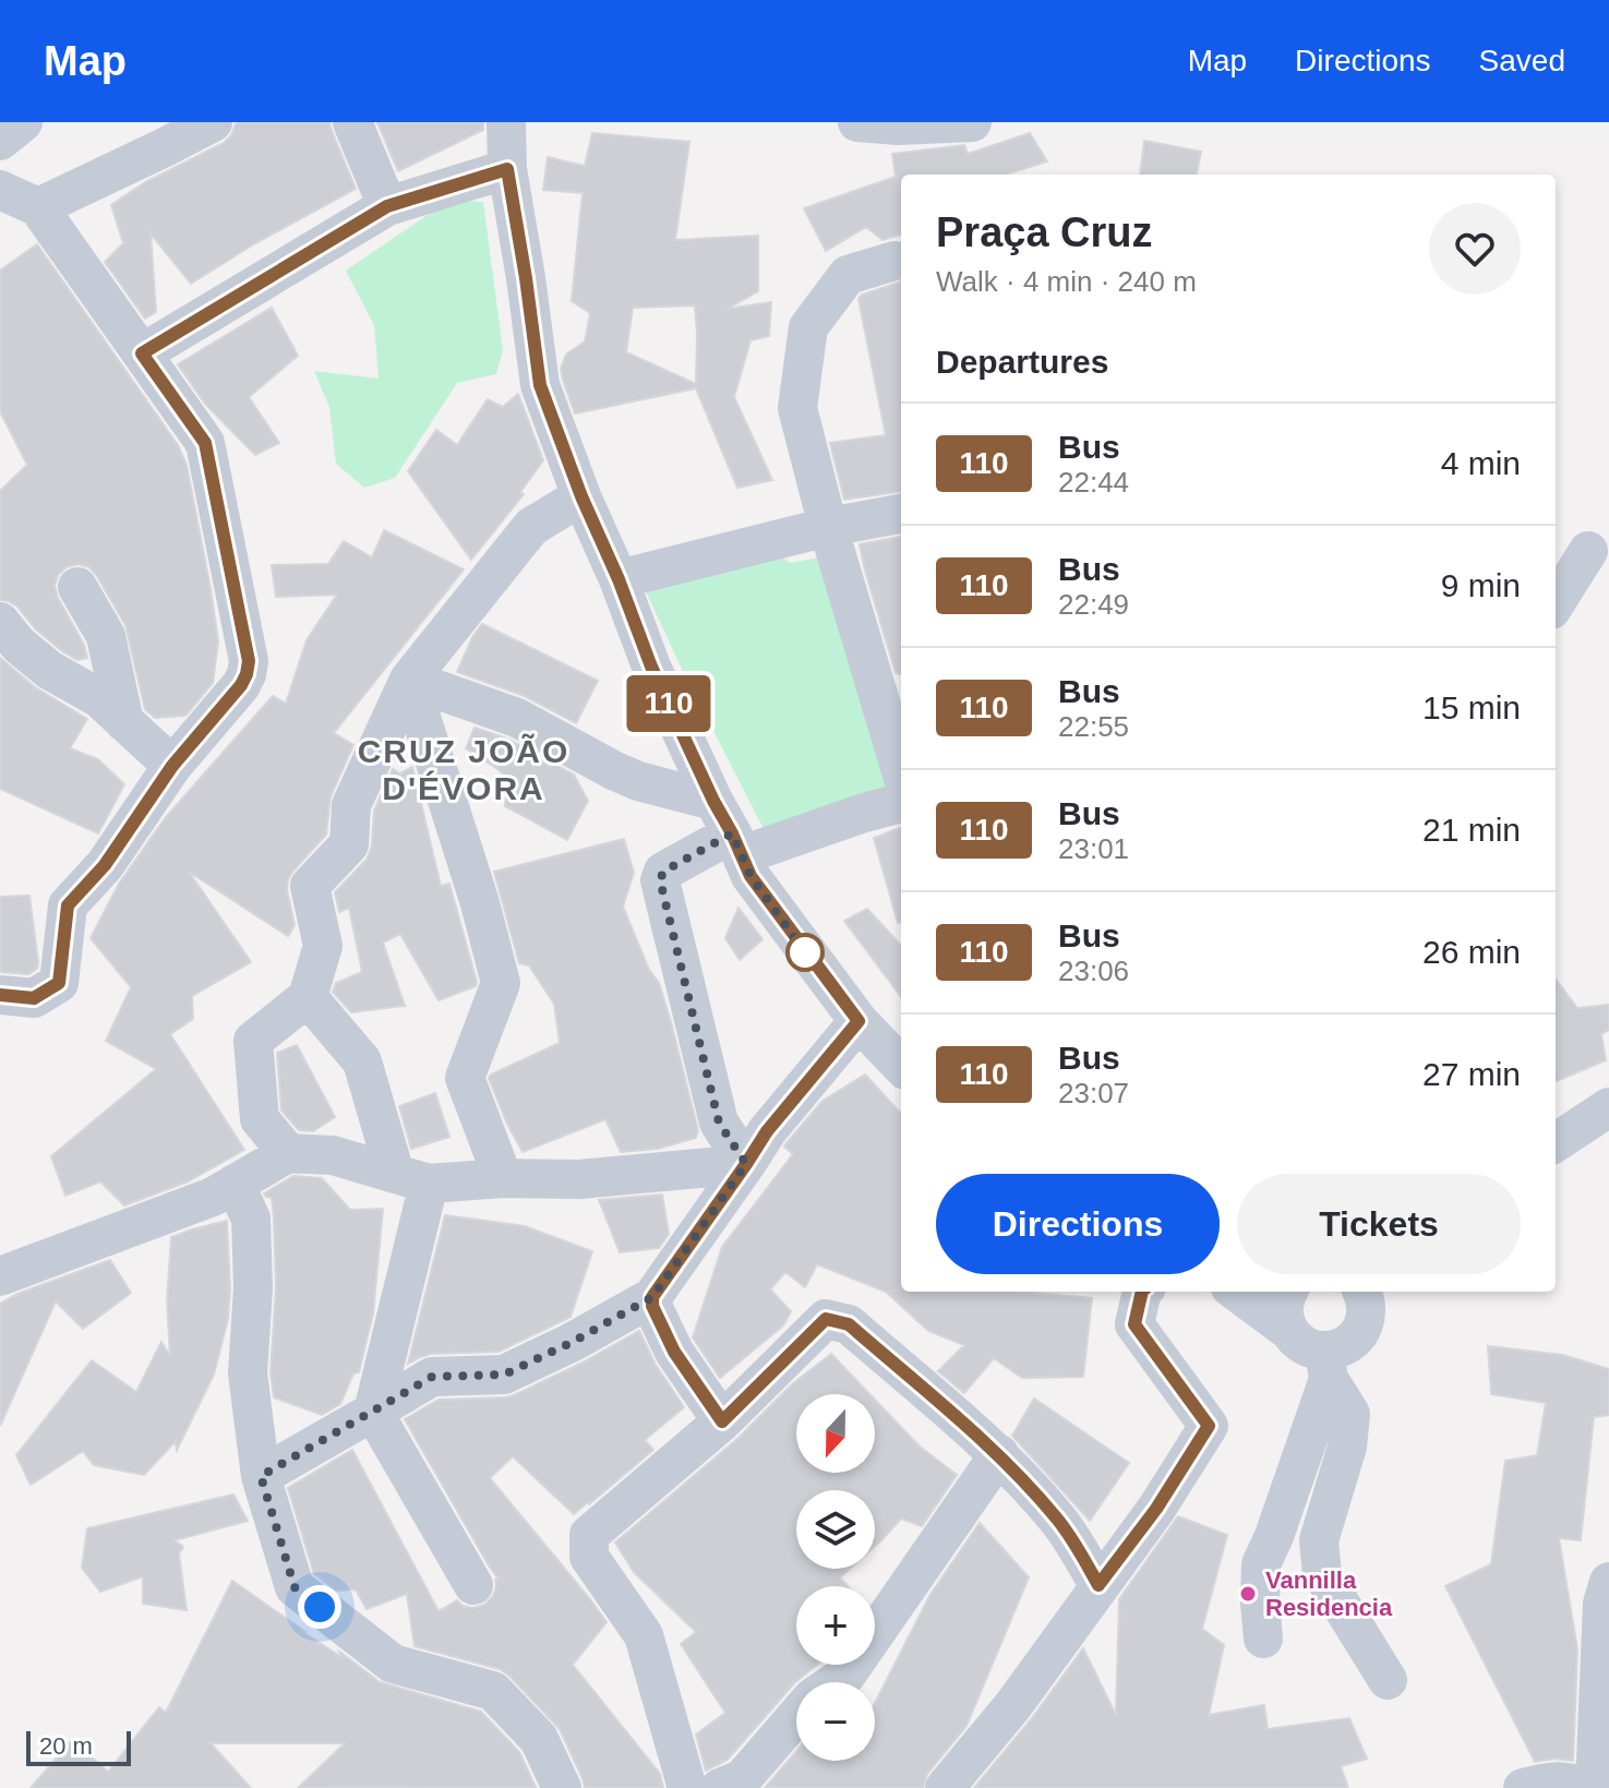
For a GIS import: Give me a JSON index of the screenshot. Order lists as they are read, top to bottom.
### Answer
{
  "districts": ["CRUZ JOÃO D'ÉVORA"],
  "places": ["Vannilla Residencia"],
  "lines": ["bus line 110"],
  "scale_bar": "20 m",
  "north": "bottom",
  "page": {
    "header": "Map",
    "nav": ["Map", "Directions", "Saved"],
    "on_map": "110",
    "heading": [
      ["Praça Cruz", "Walk · 4 min · 240 m"],
      "Departures"
    ],
    "list": [
      {
        "mark": "110",
        "name": "Bus",
        "note": "22:44",
        "value": "4 min"
      },
      {
        "mark": "110",
        "name": "Bus",
        "note": "22:49",
        "value": "9 min"
      },
      {
        "mark": "110",
        "name": "Bus",
        "note": "22:55",
        "value": "15 min"
      },
      {
        "mark": "110",
        "name": "Bus",
        "note": "23:01",
        "value": "21 min"
      },
      {
        "mark": "110",
        "name": "Bus",
        "note": "23:06",
        "value": "26 min"
      },
      {
        "mark": "110",
        "name": "Bus",
        "note": "23:07",
        "value": "27 min"
      }
    ],
    "buttons": ["Directions", "Tickets"],
    "map_buttons": ["+", "−"],
    "scale": "20 m"
  }
}
